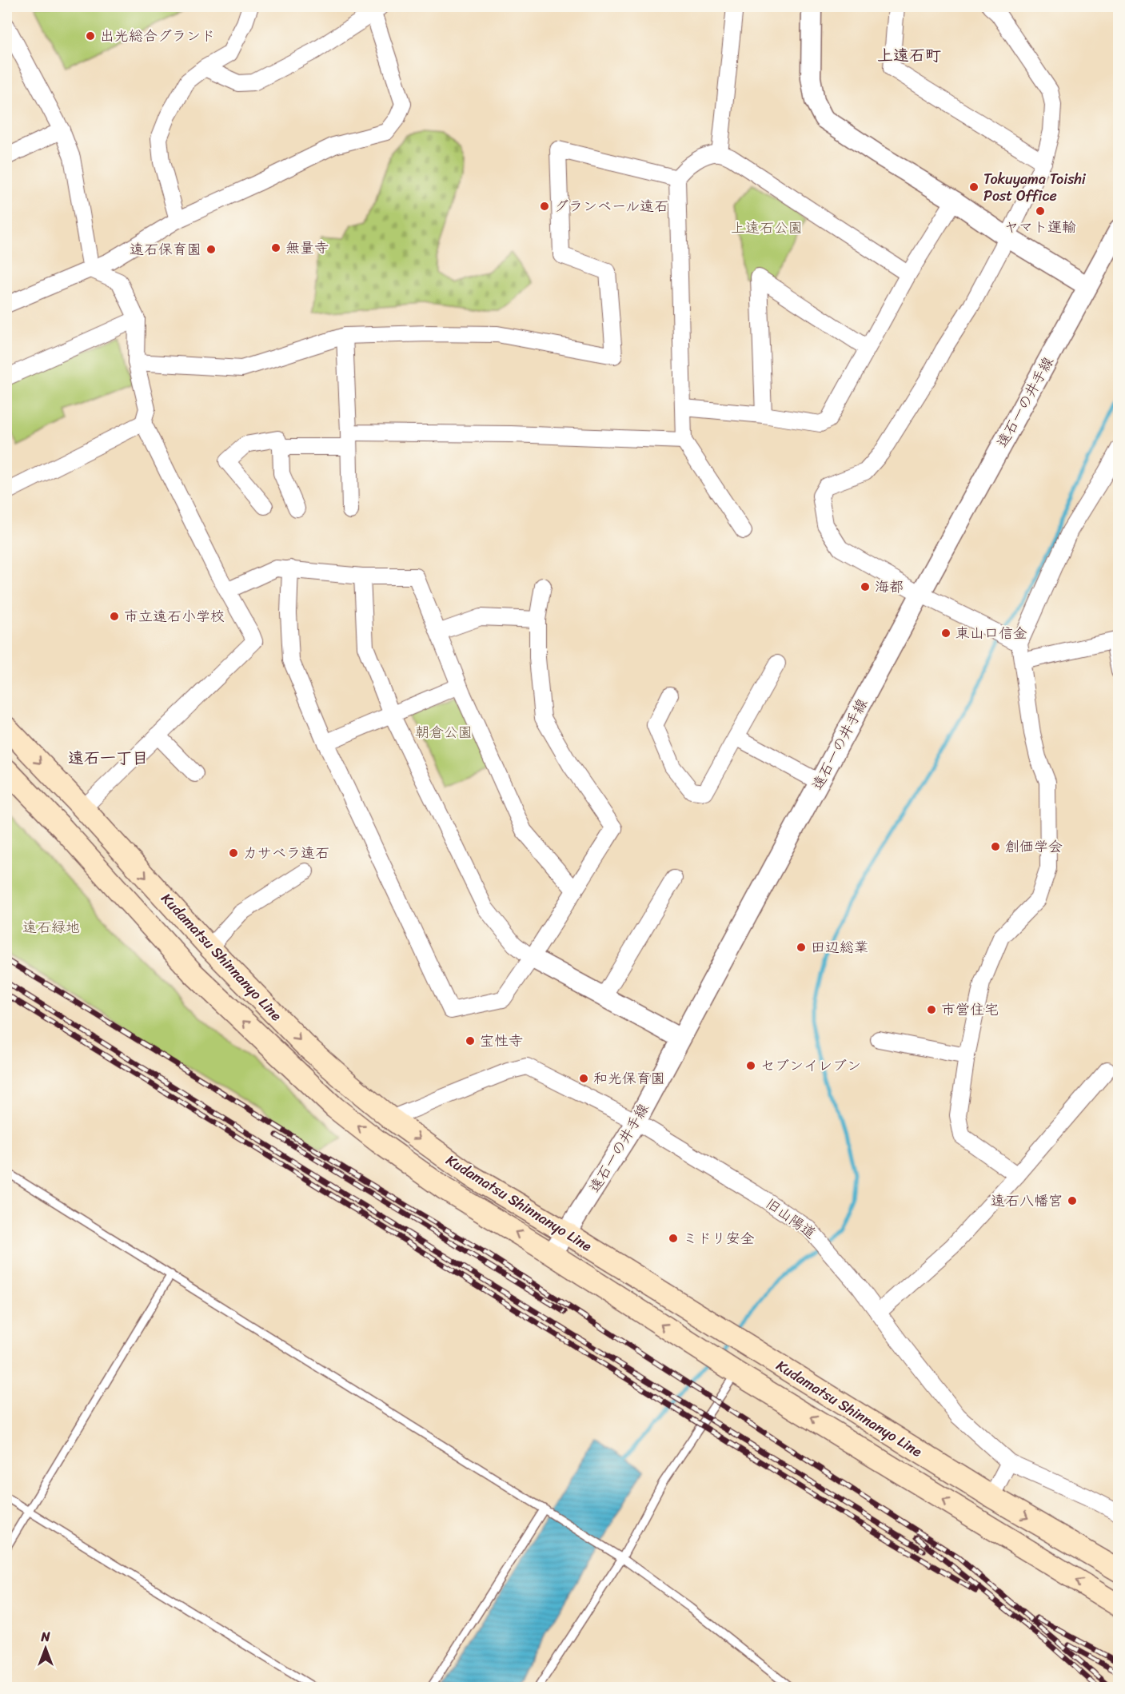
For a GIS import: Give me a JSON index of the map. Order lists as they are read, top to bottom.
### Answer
{
  "streets": {
    "main road": ["Kudamatsu Shinnanyo Line"],
    "street": ["遠石一の井手線", "旧山陽道"]
  },
  "crossings": [
    ["遠石一の井手線", "Kudamatsu Shinnanyo Line"],
    ["遠石一の井手線", "旧山陽道"],
    ["Kudamatsu Shinnanyo Line", "旧山陽道"]
  ],
  "districts": ["上遠石町", "遠石一丁目"],
  "parks": ["上遠石公園", "朝倉公園", "遠石緑地"],
  "places": [
    "出光総合グランド",
    "Tokuyama Toishi Post Office",
    "グランベール遠石",
    "ヤマト運輸",
    "無量寺",
    "遠石保育園",
    "海都",
    "市立遠石小学校",
    "東山口信金",
    "創価学会",
    "カサベラ遠石",
    "田辺総業",
    "市営住宅",
    "宝性寺",
    "セブンイレブン",
    "和光保育園",
    "遠石八幡宮",
    "ミドリ安全"
  ],
  "north": "top"
}
